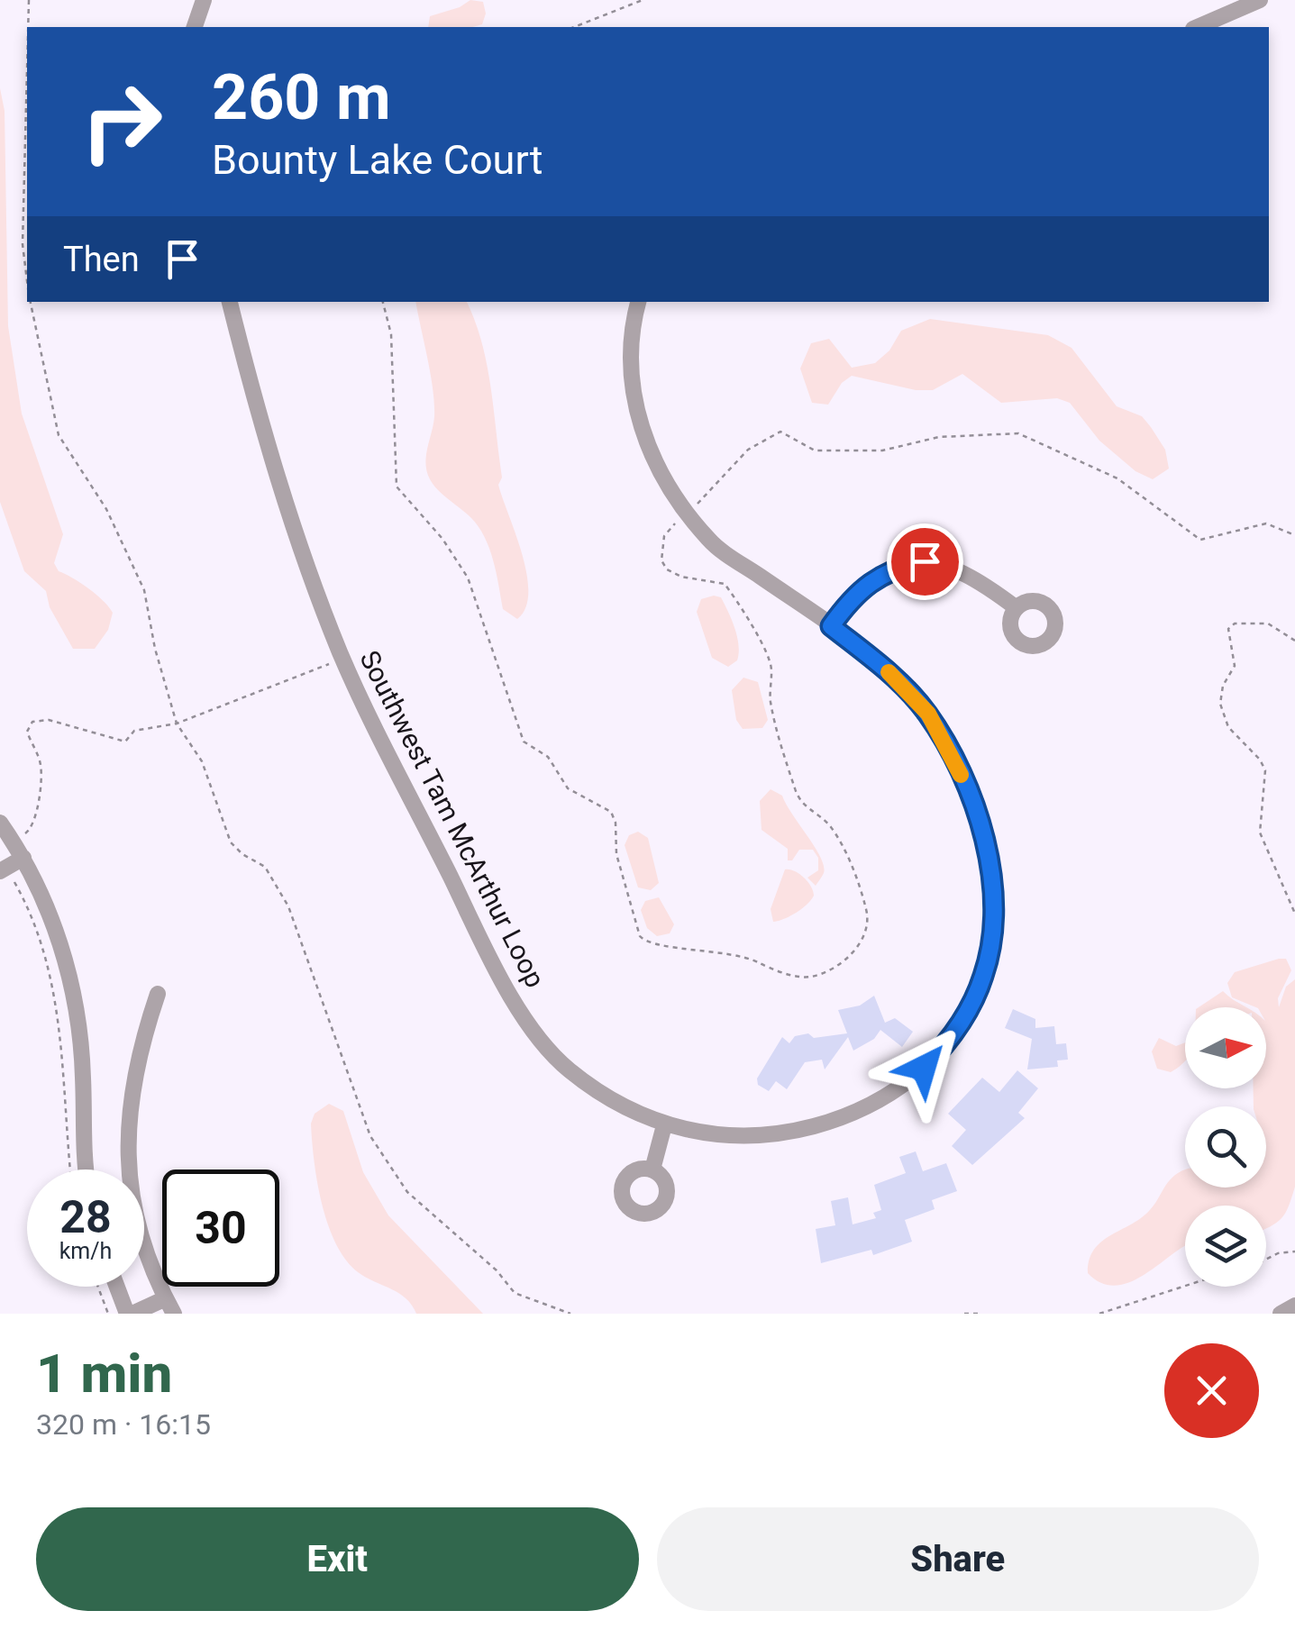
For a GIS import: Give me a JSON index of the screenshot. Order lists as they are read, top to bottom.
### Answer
{
  "streets": {
    "street": ["Southwest Tam McArthur Loop"]
  },
  "north": "right",
  "page": {
    "turn": ["260 m", "Bounty Lake Court"],
    "then": "Then",
    "speed": "28 km/h",
    "limit": "30",
    "heading": ["1 min", "320 m · 16:15"],
    "buttons": ["Exit", "Share"]
  }
}
